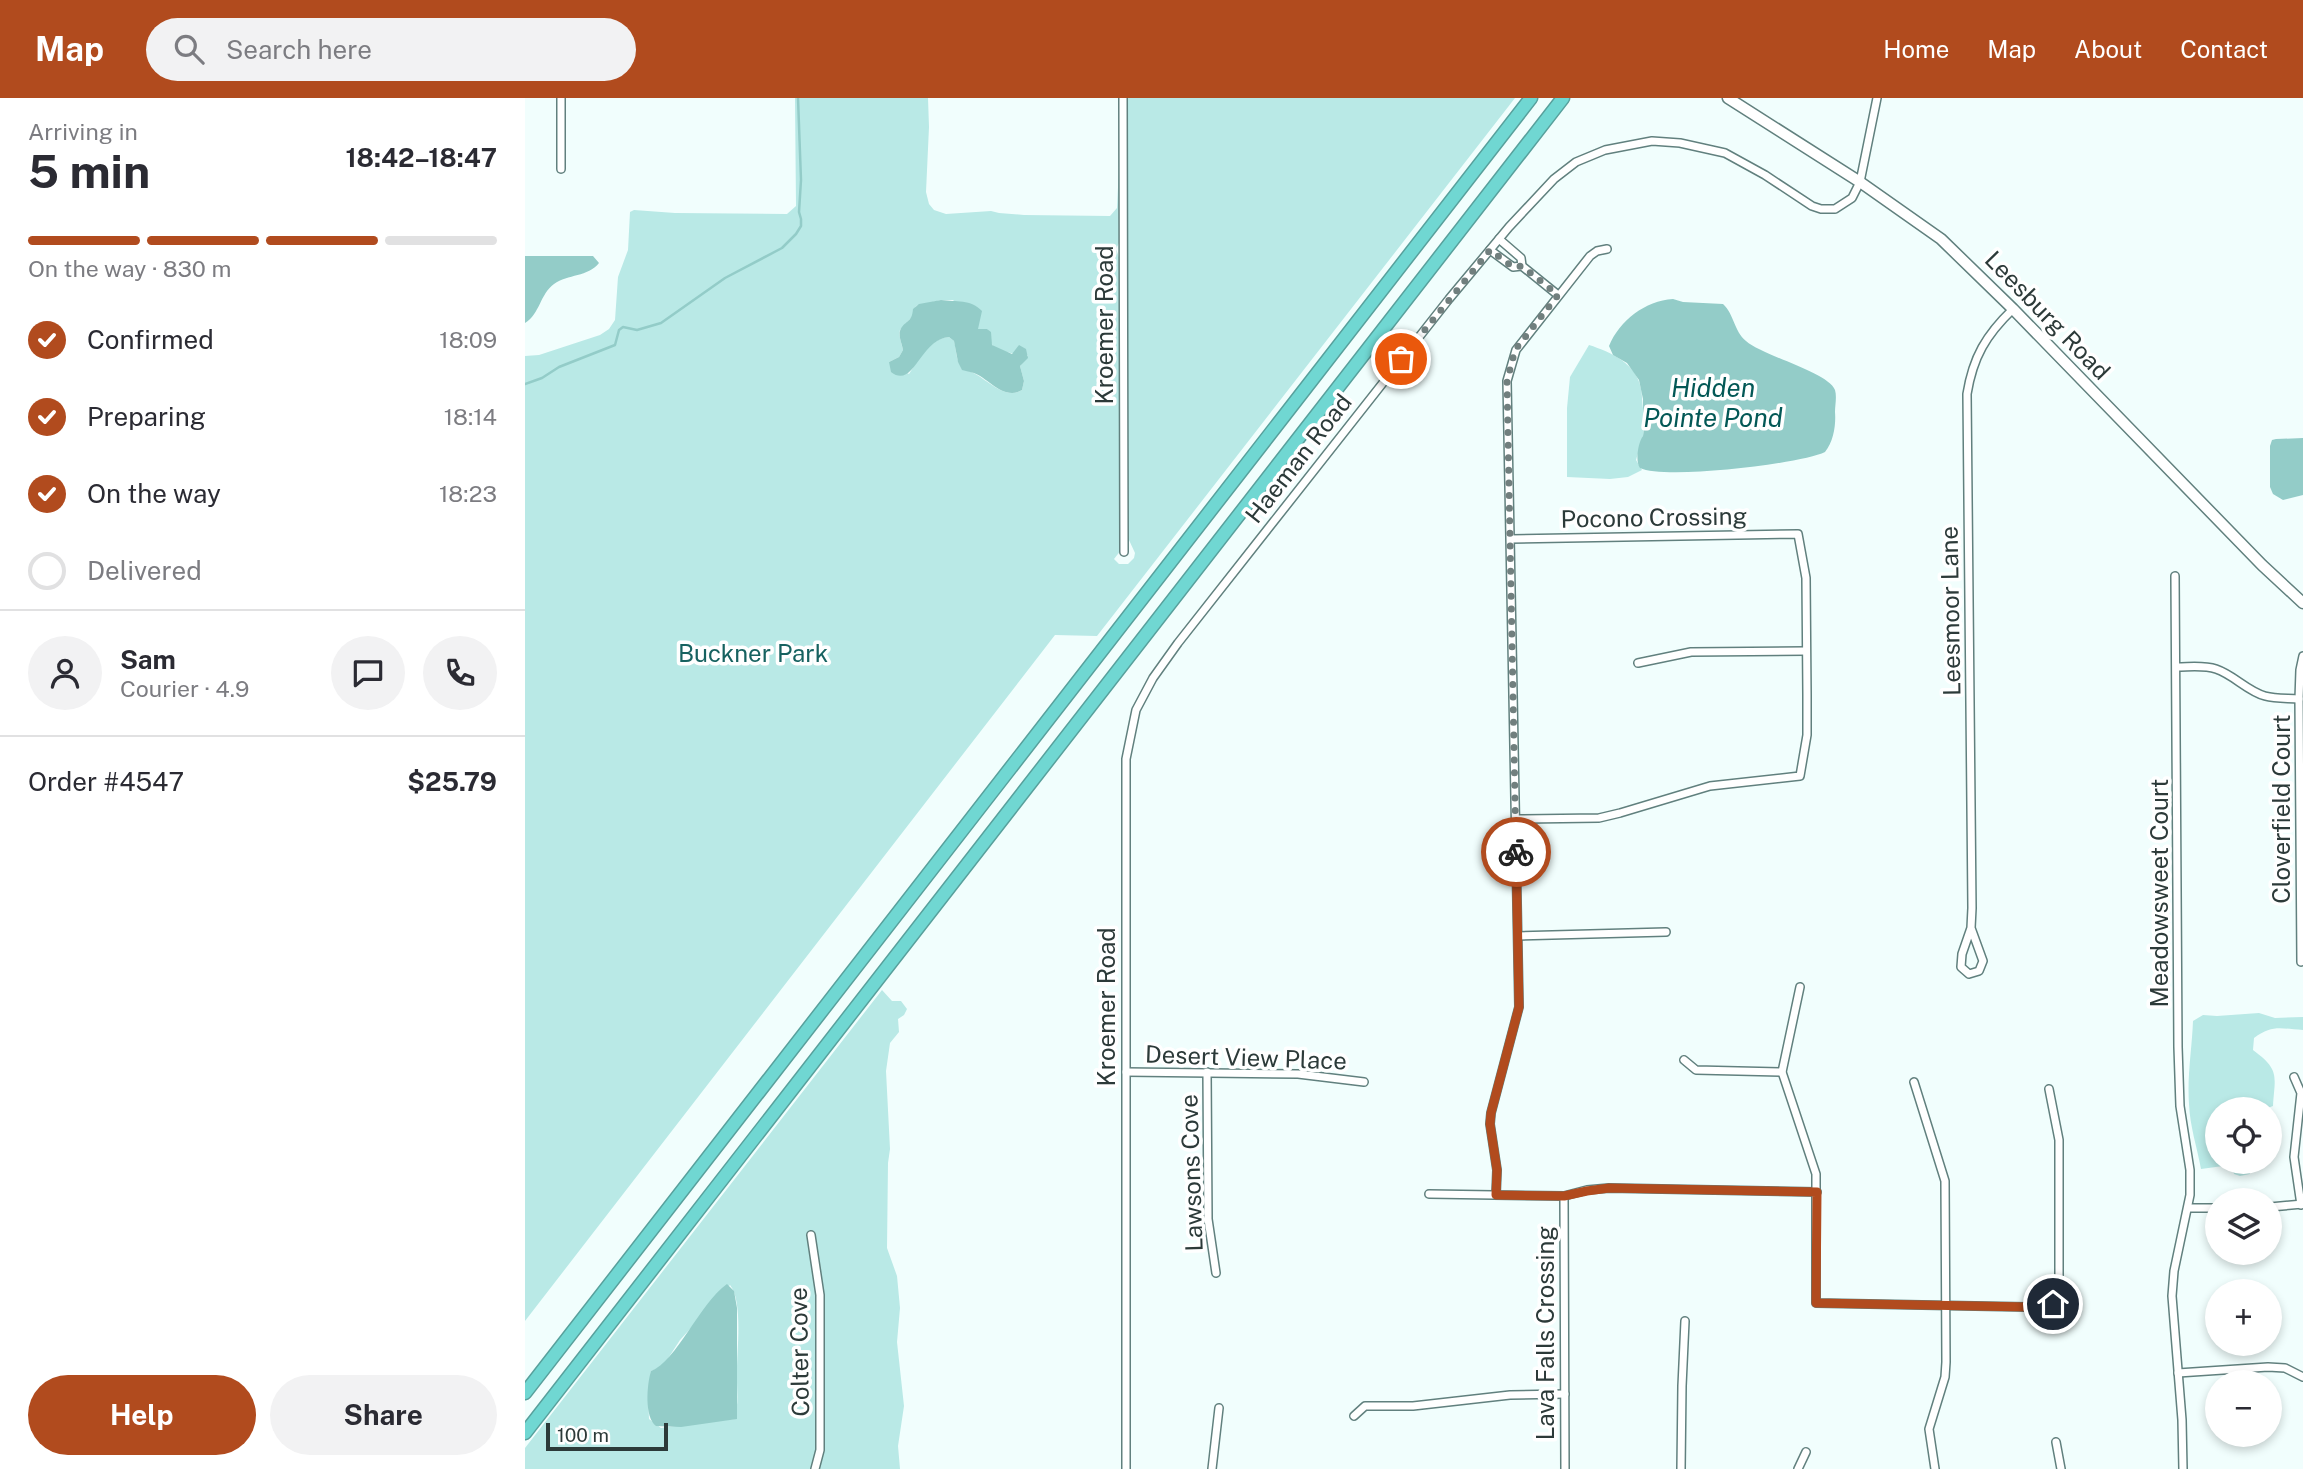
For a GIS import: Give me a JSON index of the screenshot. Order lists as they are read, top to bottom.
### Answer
{
  "streets": {
    "main road": ["Leesburg Road"],
    "street": [
      "Kroemer Road",
      "Haeman Road",
      "Pocono Crossing",
      "Leesmoor Lane",
      "Cloverfield Court",
      "Meadowsweet Court",
      "Desert View Place",
      "Lawsons Cove",
      "Lava Falls Crossing",
      "Colter Cove"
    ]
  },
  "crossings": [
    ["Leesburg Road", "Haeman Road"],
    ["Leesburg Road", "Leesmoor Lane"],
    ["Kroemer Road", "Haeman Road"],
    ["Kroemer Road", "Desert View Place"],
    ["Desert View Place", "Lawsons Cove"]
  ],
  "water": ["Hidden Pointe Pond"],
  "parks": ["Buckner Park"],
  "scale_bar": "100 m",
  "page": {
    "header": "Map",
    "search": "Search here",
    "nav": [
      "Home",
      "Map",
      "About",
      "Contact"
    ],
    "heading": ["5 min", "Arriving in", "18:42–18:47"],
    "panel": [
      "Sam",
      "Courier · 4.9",
      "Order #4547",
      "$25.79"
    ],
    "bar": "On the way · 830 m",
    "list": [
      ["Confirmed", "18:09"],
      ["Preparing", "18:14"],
      ["On the way", "18:23"],
      "Delivered"
    ],
    "map_buttons": ["+", "−"],
    "buttons": ["Help", "Share"],
    "scale": "100 m"
  }
}
